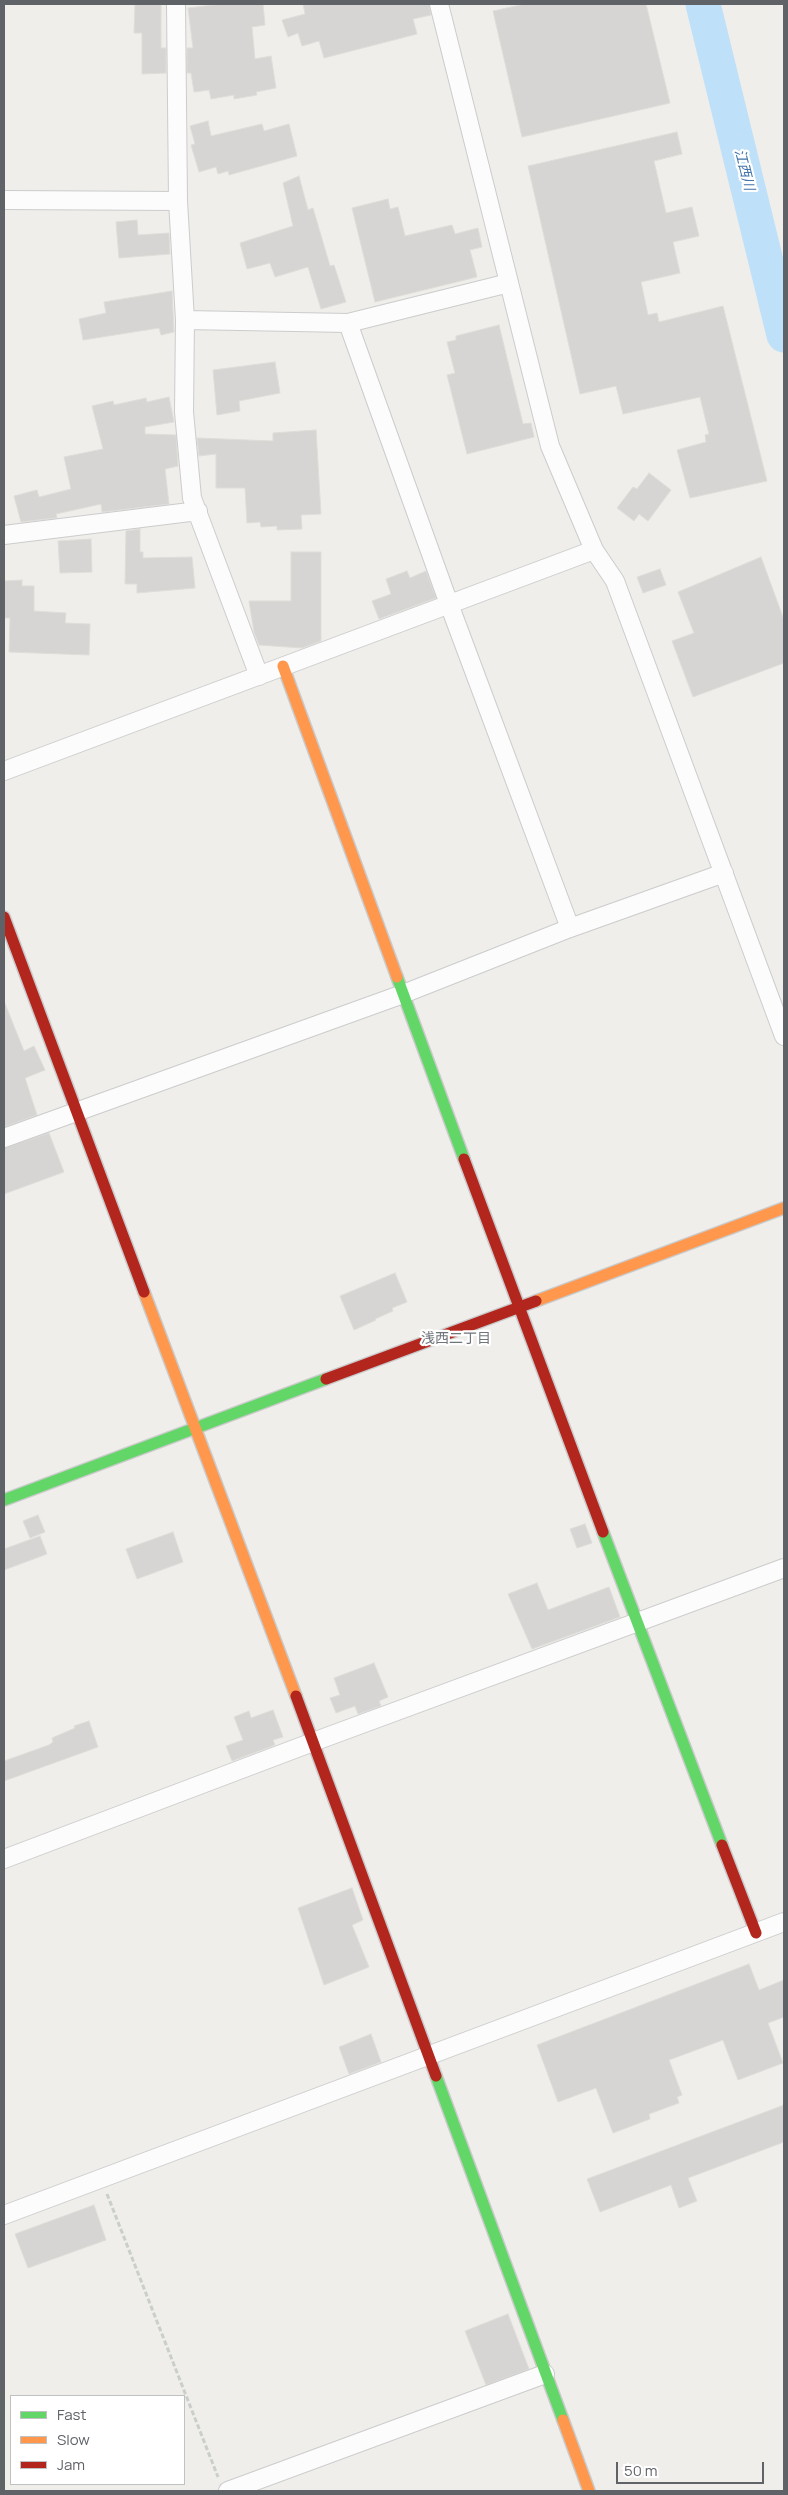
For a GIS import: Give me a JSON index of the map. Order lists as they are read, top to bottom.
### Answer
{
  "districts": ["浅西二丁目"],
  "water": ["江西川"],
  "legend": ["Fast", "Slow", "Jam"],
  "scale_bar": "50 m"
}
